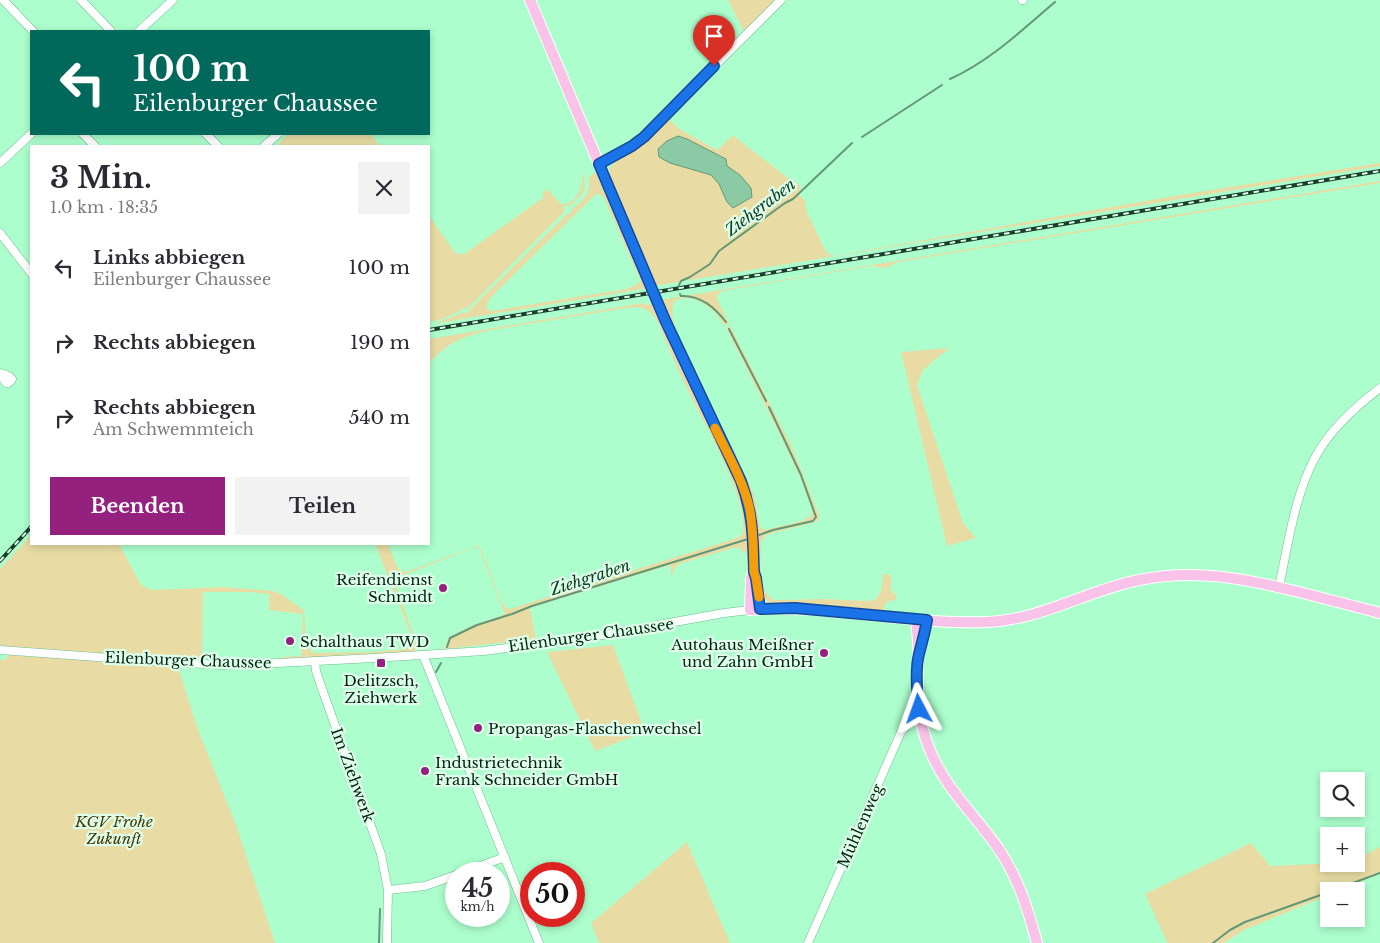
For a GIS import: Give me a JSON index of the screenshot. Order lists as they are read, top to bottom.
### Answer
{
  "streets": {
    "main road": ["Eilenburger Chaussee"],
    "street": ["Im Ziehwerk", "Mühlenweg"]
  },
  "crossings": [
    ["Eilenburger Chaussee", "Im Ziehwerk"]
  ],
  "water": ["Ziehgraben"],
  "parks": ["KGV Frohe Zukunft"],
  "places": {
    "other": [
      "Reifendienst Schmidt",
      "Schalthaus TWD",
      "Autohaus Meißner und Zahn GmbH",
      "Propangas-Flaschenwechsel",
      "Industrietechnik Frank Schneider GmbH"
    ],
    "transit": ["Delitzsch, Ziehwerk"]
  },
  "page": {
    "turn": ["100 m", "Eilenburger Chaussee"],
    "heading": ["3 Min.", "1.0 km · 18:35"],
    "list": [
      {
        "name": "Links abbiegen",
        "note": "Eilenburger Chaussee",
        "value": "100 m"
      },
      {
        "name": "Rechts abbiegen",
        "value": "190 m"
      },
      {
        "name": "Rechts abbiegen",
        "note": "Am Schwemmteich",
        "value": "540 m"
      }
    ],
    "buttons": ["Beenden", "Teilen"],
    "map_buttons": ["+", "−"],
    "speed": "45 km/h",
    "limit": "50"
  }
}
